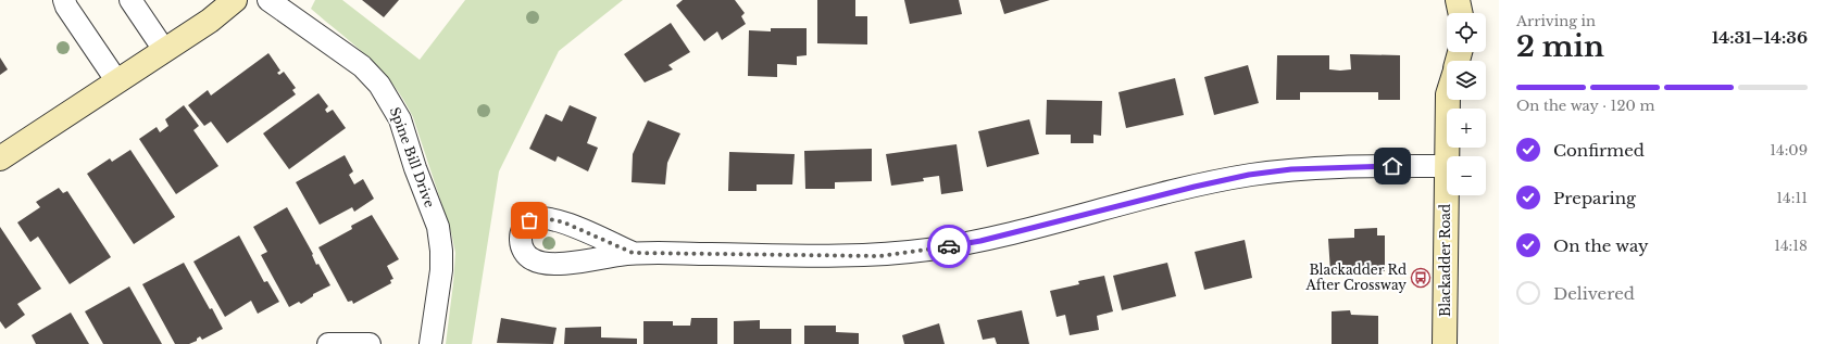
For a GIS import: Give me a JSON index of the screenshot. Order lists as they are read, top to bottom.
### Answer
{
  "streets": {
    "street": ["Spine Bill Drive", "Blackadder Road"]
  },
  "places": {
    "bus stop": ["Blackadder Rd After Crossway"]
  },
  "page": {
    "heading": ["2 min", "Arriving in", "14:31–14:36"],
    "map_buttons": ["+", "−"],
    "bar": "On the way · 120 m",
    "list": [
      ["Confirmed", "14:09"],
      ["Preparing", "14:11"],
      ["On the way", "14:18"],
      "Delivered"
    ]
  }
}
